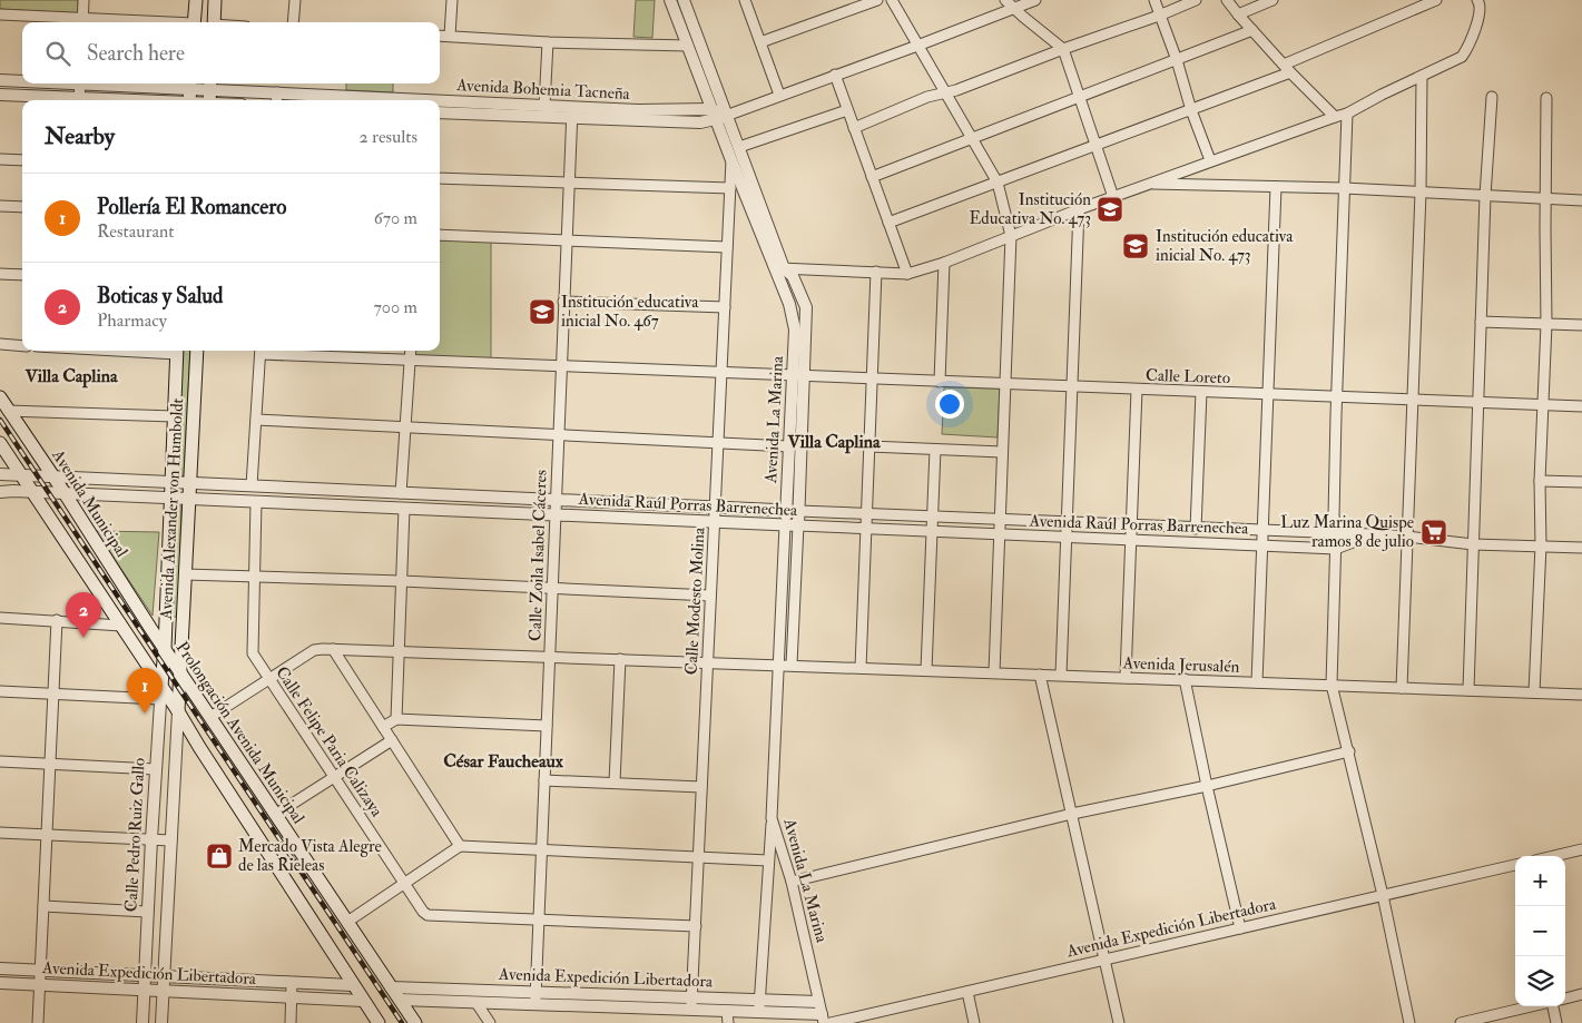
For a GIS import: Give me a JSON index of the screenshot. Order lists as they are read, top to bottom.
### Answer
{
  "streets": {
    "main road": [
      "Avenida Municipal",
      "Avenida Alexander von Humboldt",
      "Prolongación Avenida Municipal",
      "Calle Pedro Ruiz Gallo"
    ],
    "street": [
      "Avenida Bohemia Tacneña",
      "Calle Loreto",
      "Avenida La Marina",
      "Avenida Raúl Porras Barrenechea",
      "Calle Zoila Isabel Cáceres",
      "Calle Modesto Molina",
      "Avenida Jerusalén",
      "Calle Felipe Paria Calizaya",
      "Avenida Expedición Libertadora"
    ]
  },
  "crossings": [
    ["Avenida Bohemia Tacneña", "Avenida La Marina"],
    ["Avenida Bohemia Tacneña", "Calle Zoila Isabel Cáceres"],
    ["Calle Loreto", "Avenida La Marina"],
    ["Calle Loreto", "Calle Zoila Isabel Cáceres"],
    ["Calle Loreto", "Calle Modesto Molina"],
    ["Avenida La Marina", "Avenida Raúl Porras Barrenechea"],
    ["Avenida La Marina", "Calle Modesto Molina"],
    ["Avenida La Marina", "Avenida Jerusalén"],
    ["Avenida La Marina", "Avenida Expedición Libertadora"],
    ["Avenida Municipal", "Avenida Raúl Porras Barrenechea"],
    ["Avenida Municipal", "Avenida Alexander von Humboldt"],
    ["Avenida Municipal", "Prolongación Avenida Municipal"],
    ["Avenida Raúl Porras Barrenechea", "Avenida Alexander von Humboldt"],
    ["Avenida Raúl Porras Barrenechea", "Calle Zoila Isabel Cáceres"],
    ["Avenida Raúl Porras Barrenechea", "Calle Modesto Molina"],
    ["Avenida Raúl Porras Barrenechea", "Calle Felipe Paria Calizaya"],
    ["Avenida Alexander von Humboldt", "Prolongación Avenida Municipal"],
    ["Avenida Alexander von Humboldt", "Calle Pedro Ruiz Gallo"],
    ["Calle Zoila Isabel Cáceres", "Avenida Jerusalén"],
    ["Calle Zoila Isabel Cáceres", "Calle Felipe Paria Calizaya"],
    ["Calle Zoila Isabel Cáceres", "Avenida Expedición Libertadora"],
    ["Calle Modesto Molina", "Avenida Jerusalén"],
    ["Calle Modesto Molina", "Calle Felipe Paria Calizaya"],
    ["Calle Modesto Molina", "Avenida Expedición Libertadora"],
    ["Avenida Jerusalén", "Prolongación Avenida Municipal"],
    ["Avenida Jerusalén", "Calle Felipe Paria Calizaya"],
    ["Prolongación Avenida Municipal", "Calle Pedro Ruiz Gallo"],
    ["Prolongación Avenida Municipal", "Avenida Expedición Libertadora"],
    ["Calle Pedro Ruiz Gallo", "Avenida Expedición Libertadora"]
  ],
  "districts": ["Villa Caplina", "Villa Caplina", "César Faucheaux"],
  "places": {
    "school or university": ["Institución Educativa No. 473", "Institución educativa inicial No. 473", "Institución educativa inicial No. 467"],
    "supermarket": ["Luz Marina Quispe ramos 8 de julio"],
    "shop": ["Mercado Vista Alegre de las Rieleas"]
  },
  "page": {
    "search": "Search here",
    "heading": ["Nearby", "2 results"],
    "list": [
      {
        "mark": "1",
        "name": "Pollería El Romancero",
        "note": "Restaurant",
        "value": "670 m"
      },
      {
        "mark": "2",
        "name": "Boticas y Salud",
        "note": "Pharmacy",
        "value": "700 m"
      }
    ],
    "pins": ["2", "1"],
    "map_buttons": ["+", "−"]
  }
}
